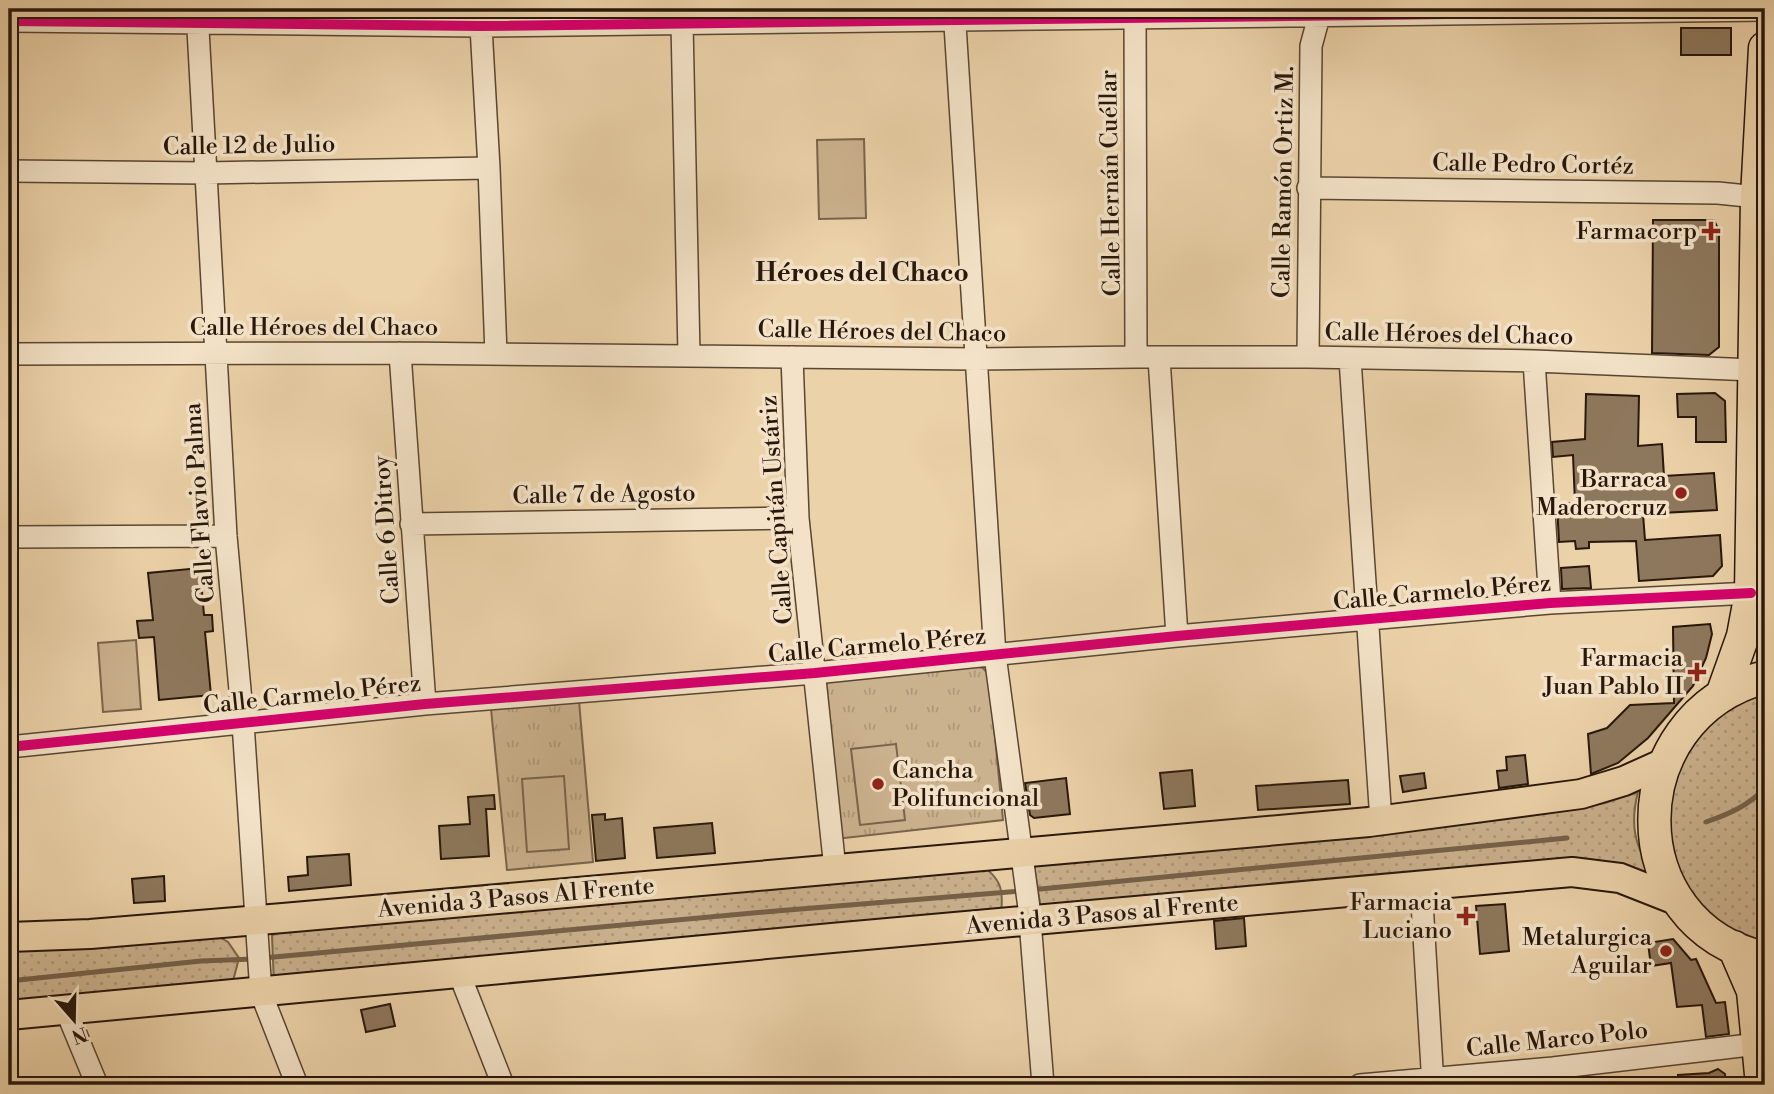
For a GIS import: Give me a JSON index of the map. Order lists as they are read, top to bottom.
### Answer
{
  "streets": {
    "main road": ["Avenida 3 Pasos Al Frente", "Avenida 3 Pasos al Frente"],
    "street": [
      "Calle 12 de Julio",
      "Calle Pedro Cortéz",
      "Calle Ramón Ortiz M.",
      "Calle Hernán Cuéllar",
      "Calle Héroes del Chaco",
      "Calle 7 de Agosto",
      "Calle Flavio Palma",
      "Calle Capitán Ustáriz",
      "Calle 6 Ditroy",
      "Calle Carmelo Pérez",
      "Calle Marco Polo"
    ]
  },
  "crossings": [
    ["Calle 12 de Julio", "Calle Flavio Palma"],
    ["Calle Pedro Cortéz", "Calle Ramón Ortiz M."],
    ["Calle Ramón Ortiz M.", "Calle Héroes del Chaco"],
    ["Calle Hernán Cuéllar", "Calle Héroes del Chaco"],
    ["Calle Héroes del Chaco", "Calle Flavio Palma"],
    ["Calle Héroes del Chaco", "Calle Capitán Ustáriz"],
    ["Calle Héroes del Chaco", "Calle 6 Ditroy"],
    ["Calle 7 de Agosto", "Calle Capitán Ustáriz"],
    ["Calle 7 de Agosto", "Calle 6 Ditroy"],
    ["Calle Flavio Palma", "Calle Carmelo Pérez"],
    ["Calle Flavio Palma", "Avenida 3 Pasos Al Frente"],
    ["Calle Capitán Ustáriz", "Calle Carmelo Pérez"],
    ["Calle Capitán Ustáriz", "Avenida 3 Pasos Al Frente"],
    ["Calle 6 Ditroy", "Calle Carmelo Pérez"]
  ],
  "districts": ["Héroes del Chaco"],
  "places": {
    "health": ["Farmacorp", "Farmacia Juan Pablo II", "Farmacia Luciano"],
    "other": ["Barraca Maderocruz", "Cancha Polifuncional", "Metalurgica Aguilar"]
  },
  "north": "bottom"
}
